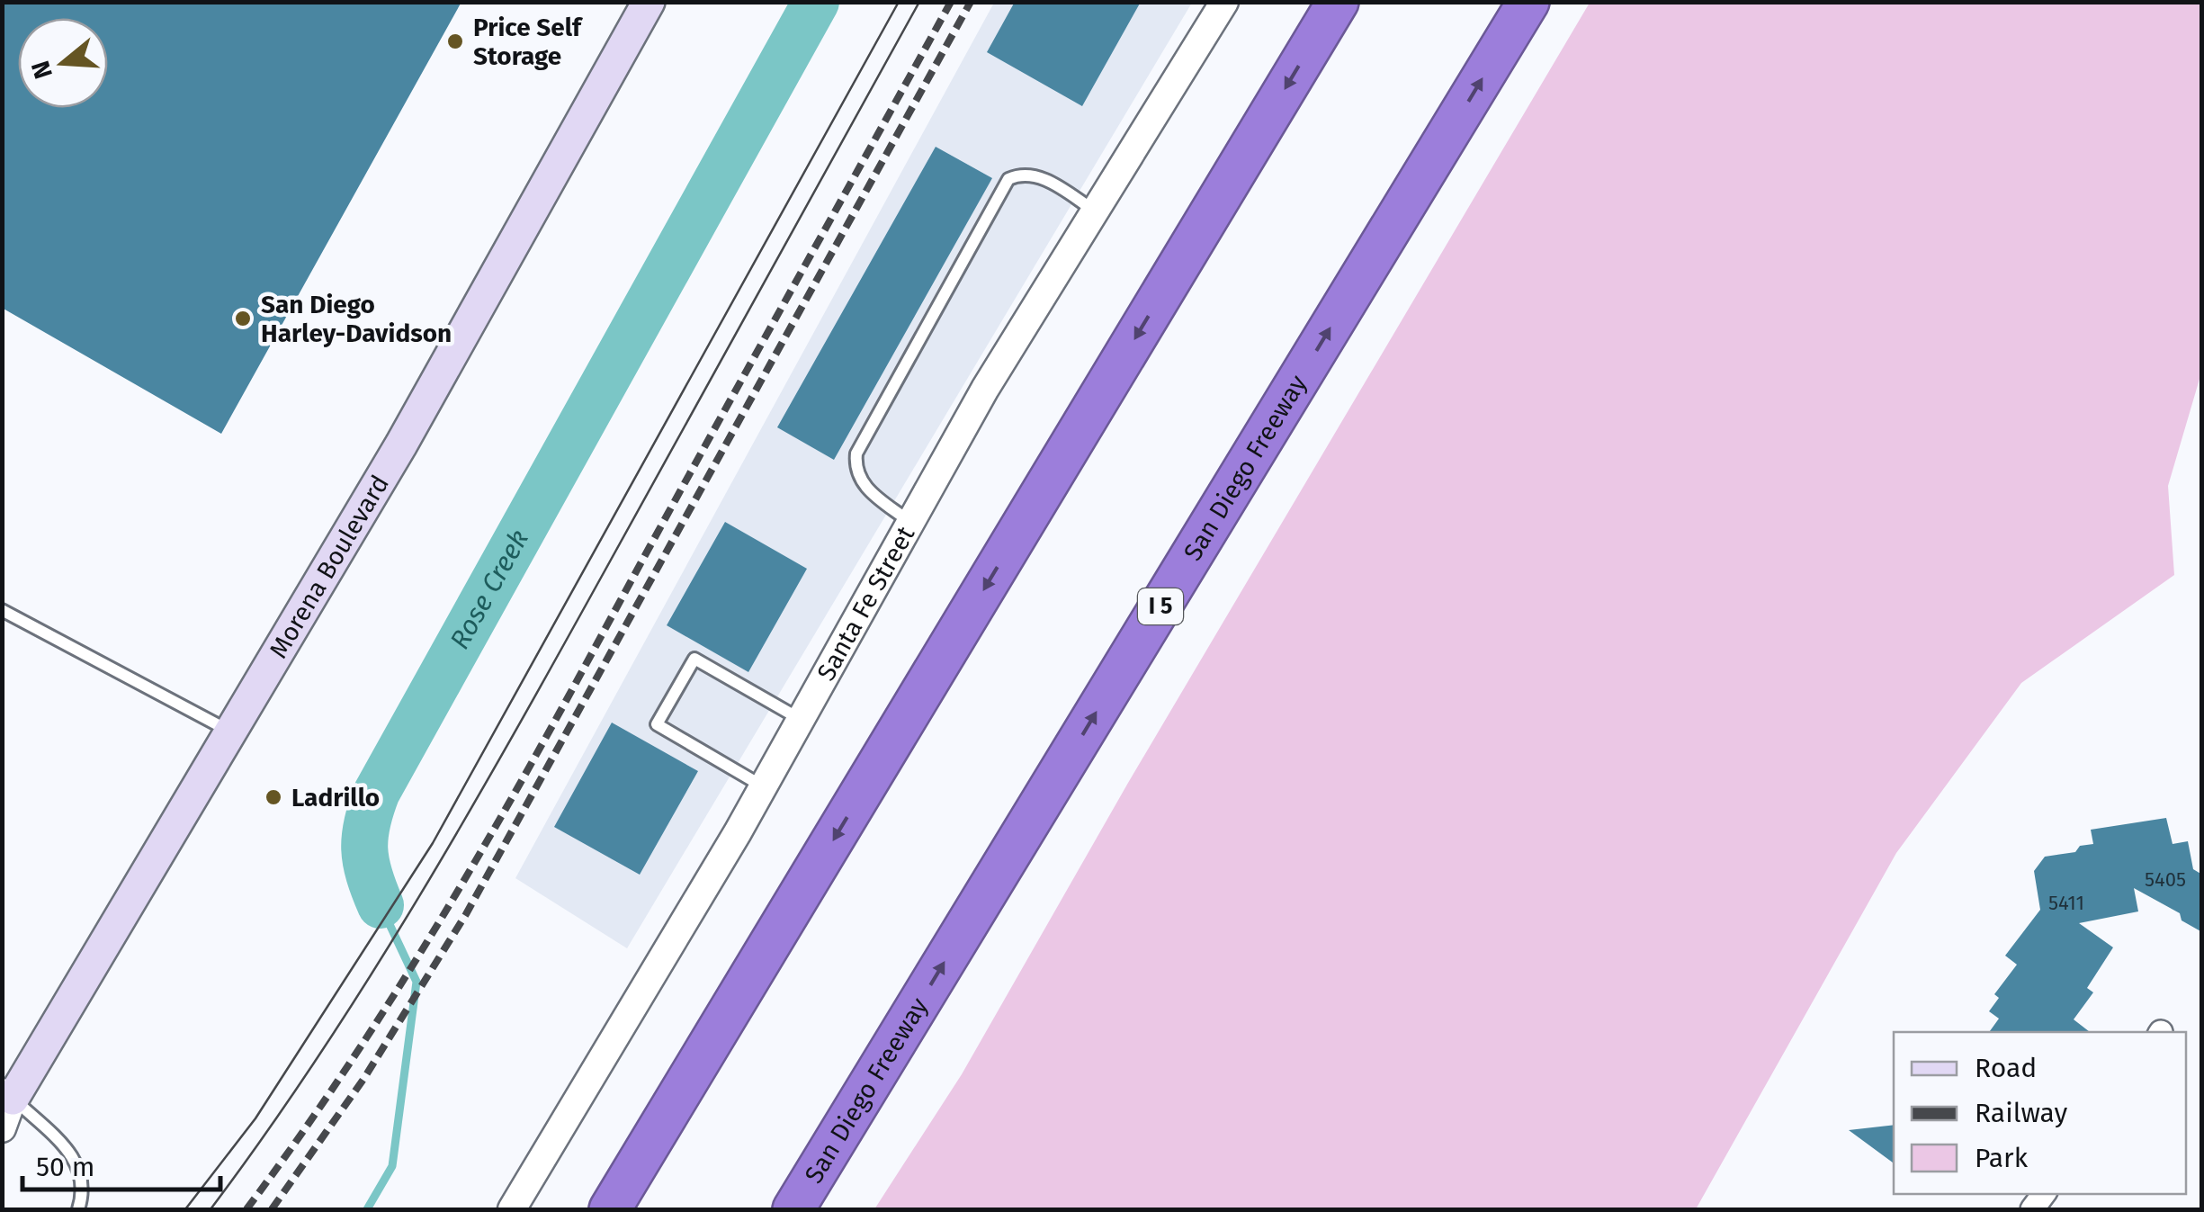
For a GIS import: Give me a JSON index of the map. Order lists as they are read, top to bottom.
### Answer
{
  "streets": {
    "highway": ["San Diego Freeway", "I 5"],
    "main road": ["Morena Boulevard"],
    "street": ["Santa Fe Street"]
  },
  "water": ["Rose Creek"],
  "places": ["Price Self Storage", "San Diego Harley-Davidson", "Ladrillo"],
  "house_numbers": ["5405", "5411"],
  "legend": ["Road", "Railway", "Park"],
  "scale_bar": "50 m",
  "north": "left"
}
